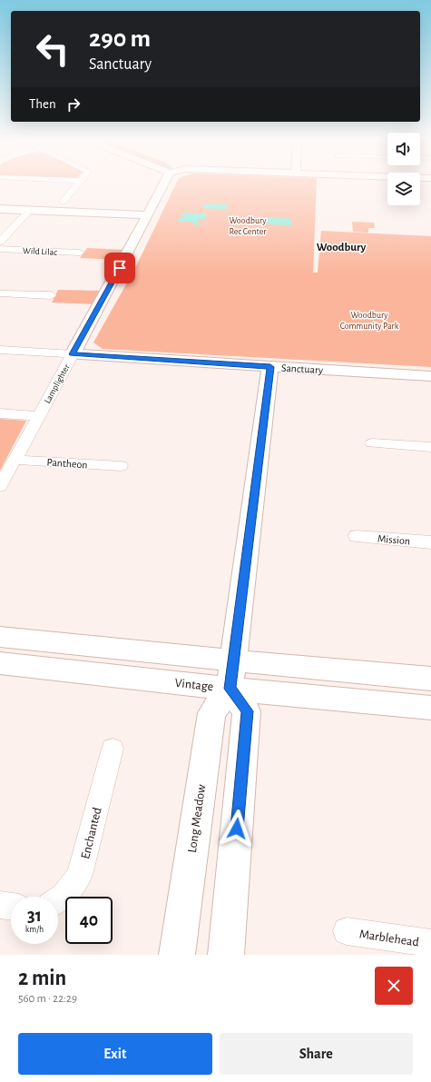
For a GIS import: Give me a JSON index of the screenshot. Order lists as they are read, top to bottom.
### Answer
{
  "streets": {
    "street": [
      "Wild Lilac",
      "Sanctuary",
      "Lamplighter",
      "Pantheon",
      "Mission",
      "Vintage",
      "Long Meadow",
      "Enchanted",
      "Marblehead"
    ]
  },
  "crossings": [
    ["Sanctuary", "Lamplighter"],
    ["Sanctuary", "Long Meadow"],
    ["Lamplighter", "Pantheon"],
    ["Vintage", "Long Meadow"]
  ],
  "districts": ["Woodbury"],
  "parks": ["Woodbury Rec Center", "Woodbury Community Park"],
  "page": {
    "turn": ["290 m", "Sanctuary"],
    "then": "Then",
    "speed": "31 km/h",
    "limit": "40",
    "heading": ["2 min", "560 m · 22:29"],
    "buttons": ["Exit", "Share"]
  }
}
